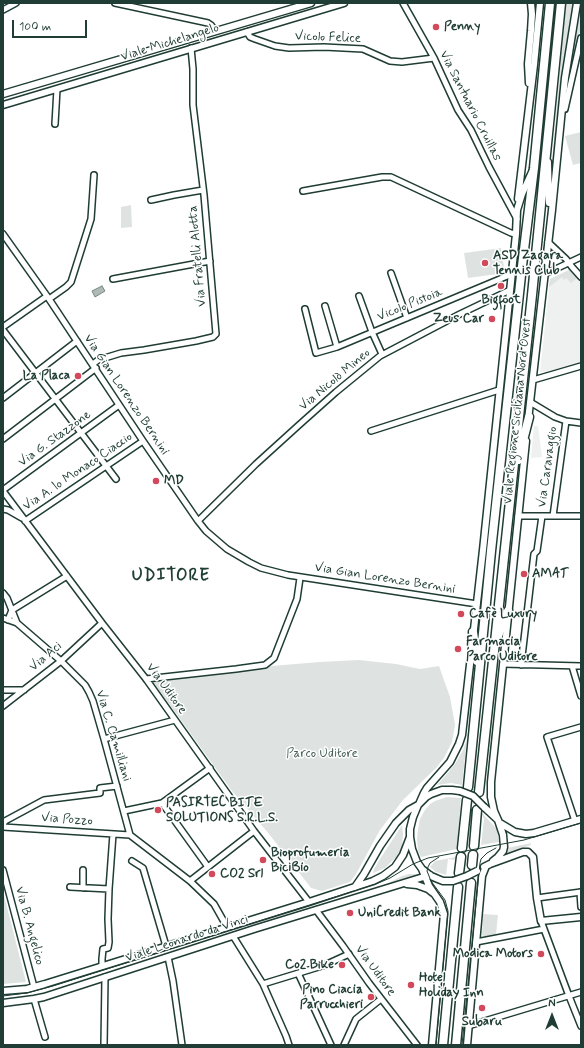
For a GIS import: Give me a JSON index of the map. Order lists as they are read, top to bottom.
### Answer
{
  "streets": {
    "main road": ["Viale Regione Siciliana Nord Ovest"],
    "street": [
      "Vicolo Felice",
      "Viale Michelangelo",
      "Via Santuario Cruillas",
      "Via Fratelli Alotta",
      "Vicolo Pistoia",
      "Via Nicolò Mineo",
      "Via Gian Lorenzo Bernini",
      "Via G. Stazzone",
      "Via Caravaggio",
      "Via A. lo Monaco Ciaccio",
      "Via Aci",
      "Via Uditore",
      "Via C. Camilliani",
      "Via Pozzo",
      "Via B. Angelico",
      "Viale Leonardo da Vinci"
    ]
  },
  "crossings": [
    ["Vicolo Felice", "Viale Michelangelo"],
    ["Vicolo Felice", "Via Santuario Cruillas"],
    ["Viale Michelangelo", "Via Fratelli Alotta"],
    ["Via Fratelli Alotta", "Via Gian Lorenzo Bernini"],
    ["Via Nicolò Mineo", "Via Gian Lorenzo Bernini"],
    ["Via Gian Lorenzo Bernini", "Via G. Stazzone"],
    ["Via Gian Lorenzo Bernini", "Via A. lo Monaco Ciaccio"],
    ["Via G. Stazzone", "Via Uditore"],
    ["Via A. lo Monaco Ciaccio", "Via Uditore"],
    ["Via Aci", "Via Uditore"],
    ["Via Aci", "Via C. Camilliani"],
    ["Via Uditore", "Viale Leonardo da Vinci"],
    ["Via C. Camilliani", "Via Pozzo"],
    ["Via B. Angelico", "Viale Leonardo da Vinci"]
  ],
  "districts": ["UDITORE"],
  "parks": ["Parco Uditore"],
  "places": [
    "Penny",
    "ASD Zagara Tennis Club",
    "Bigfoot",
    "Zeus Car",
    "La Placa",
    "MD",
    "AMAT",
    "Cafè Luxury",
    "Farmacia Parco Uditore",
    "PASIRTEC BITE SOLUTIONS S.R.L.S.",
    "Bioprofumeria BiciBio",
    "CO2 Srl",
    "UniCredit Bank",
    "Modica Motors",
    "Co2 Bike",
    "Hotel Holiday Inn",
    "Pino Ciacia Parrucchieri",
    "Subaru"
  ],
  "scale_bar": "100 m",
  "north": "top"
}
